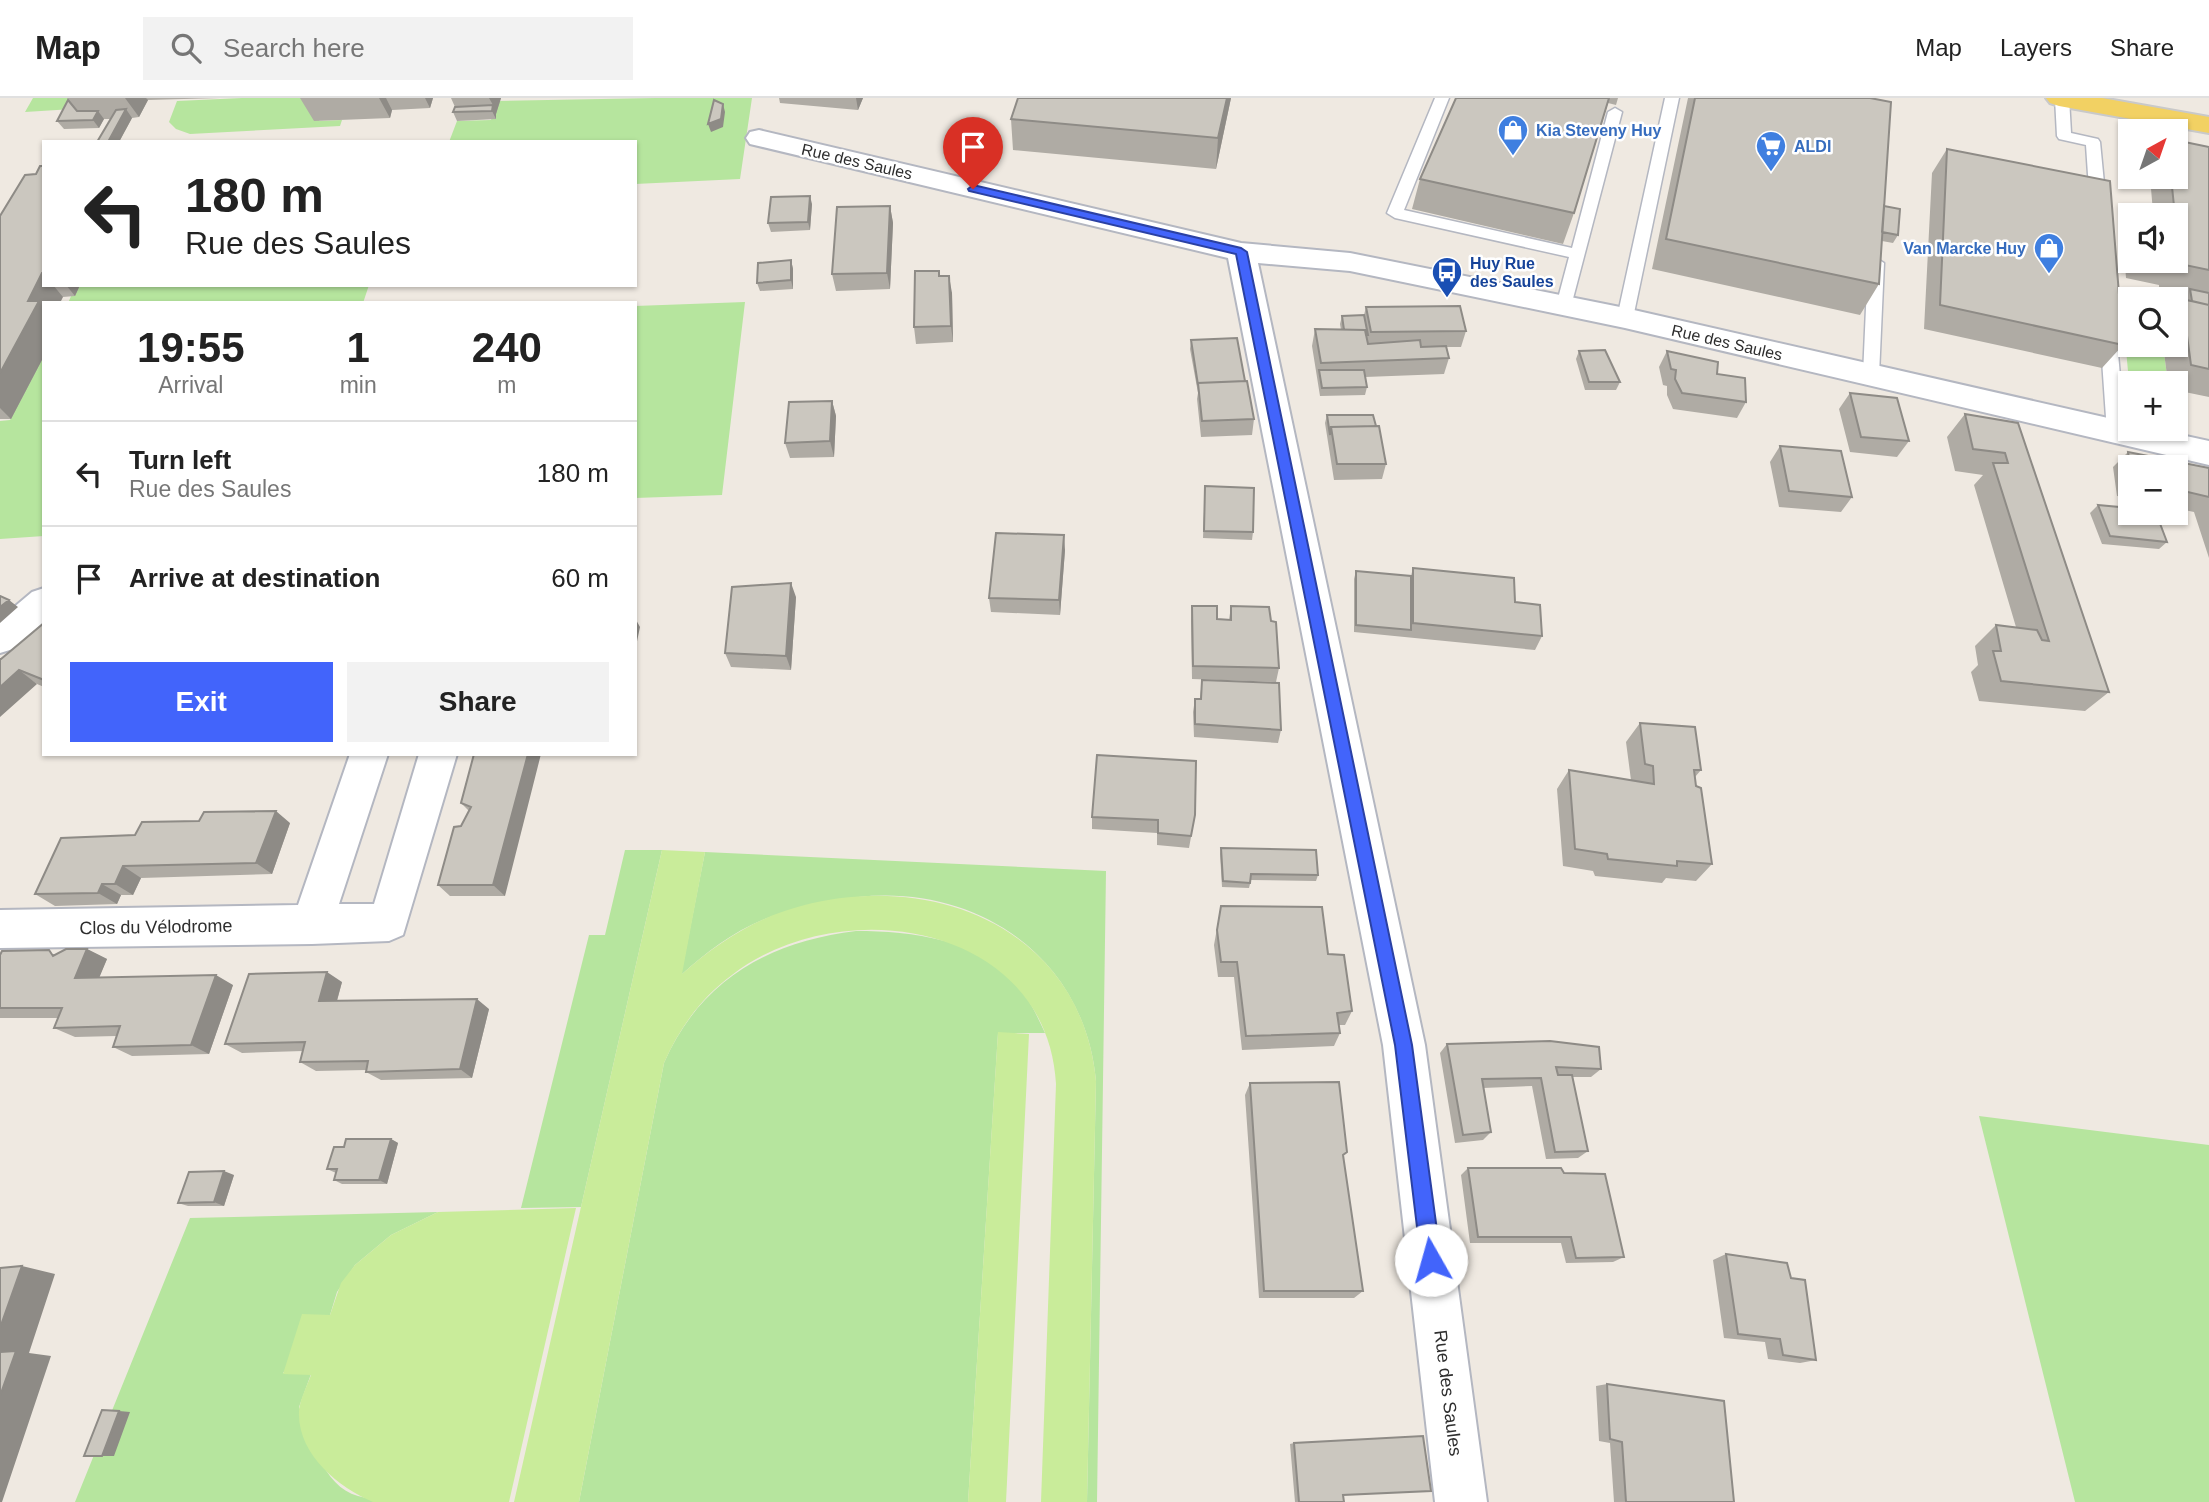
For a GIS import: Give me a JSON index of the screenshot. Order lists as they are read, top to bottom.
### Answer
{
  "streets": {
    "street": ["Rue des Saules", "Clos du Vélodrome"]
  },
  "places": {
    "shop": ["Kia Steveny Huy", "Van Marcke Huy"],
    "supermarket": ["ALDI"],
    "bus stop": ["Huy Rue des Saules"]
  },
  "north": "top right",
  "page": {
    "header": "Map",
    "search": "Search here",
    "nav": ["Map", "Layers", "Share"],
    "map_buttons": ["+", "−"],
    "turn": ["180 m", "Rue des Saules"],
    "eta": [
      "19:55",
      "Arrival",
      "1",
      "min",
      "240",
      "m"
    ],
    "list": [
      {
        "name": "Turn left",
        "note": "Rue des Saules",
        "value": "180 m"
      },
      {
        "name": "Arrive at destination",
        "value": "60 m"
      }
    ],
    "buttons": ["Exit", "Share"]
  }
}
